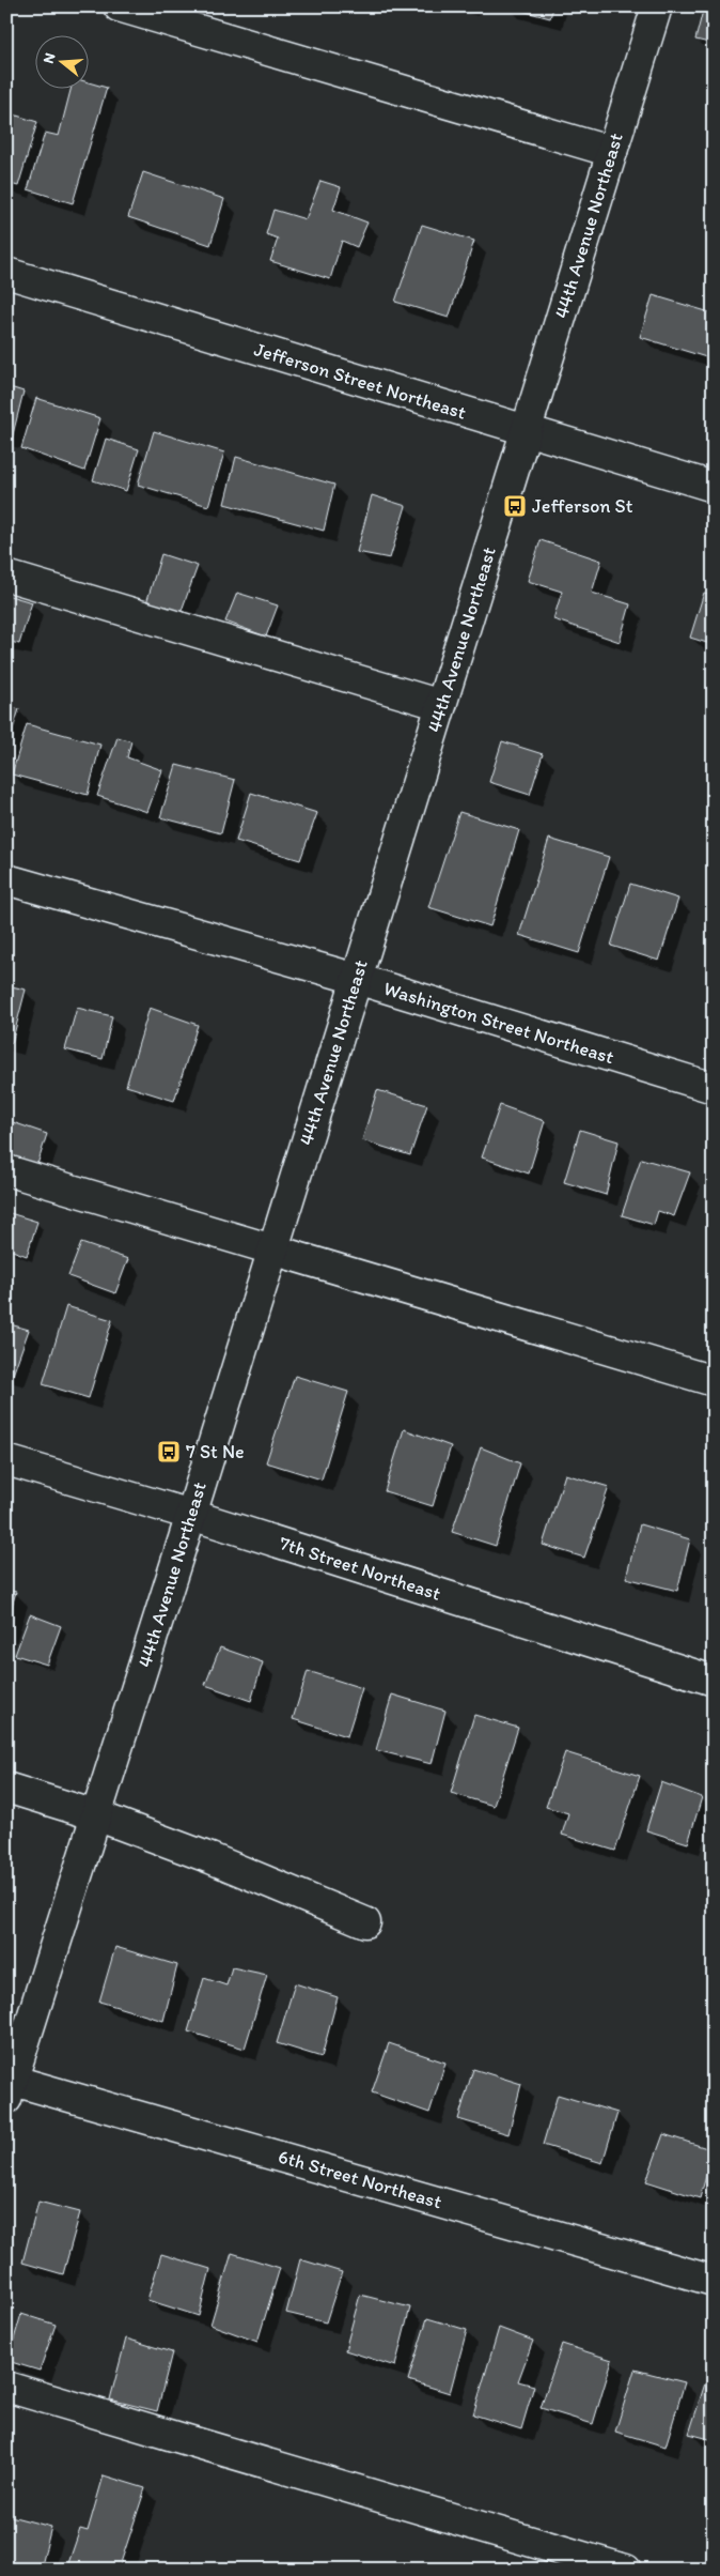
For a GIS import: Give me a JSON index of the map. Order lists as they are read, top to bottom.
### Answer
{
  "streets": {
    "street": [
      "44th Avenue Northeast",
      "Jefferson Street Northeast",
      "Washington Street Northeast",
      "7th Street Northeast",
      "6th Street Northeast"
    ]
  },
  "crossings": [
    ["44th Avenue Northeast", "Jefferson Street Northeast"],
    ["44th Avenue Northeast", "Washington Street Northeast"],
    ["44th Avenue Northeast", "7th Street Northeast"],
    ["44th Avenue Northeast", "6th Street Northeast"]
  ],
  "places": {
    "bus stop": ["Jefferson St", "7 St Ne"]
  },
  "north": "left"
}
